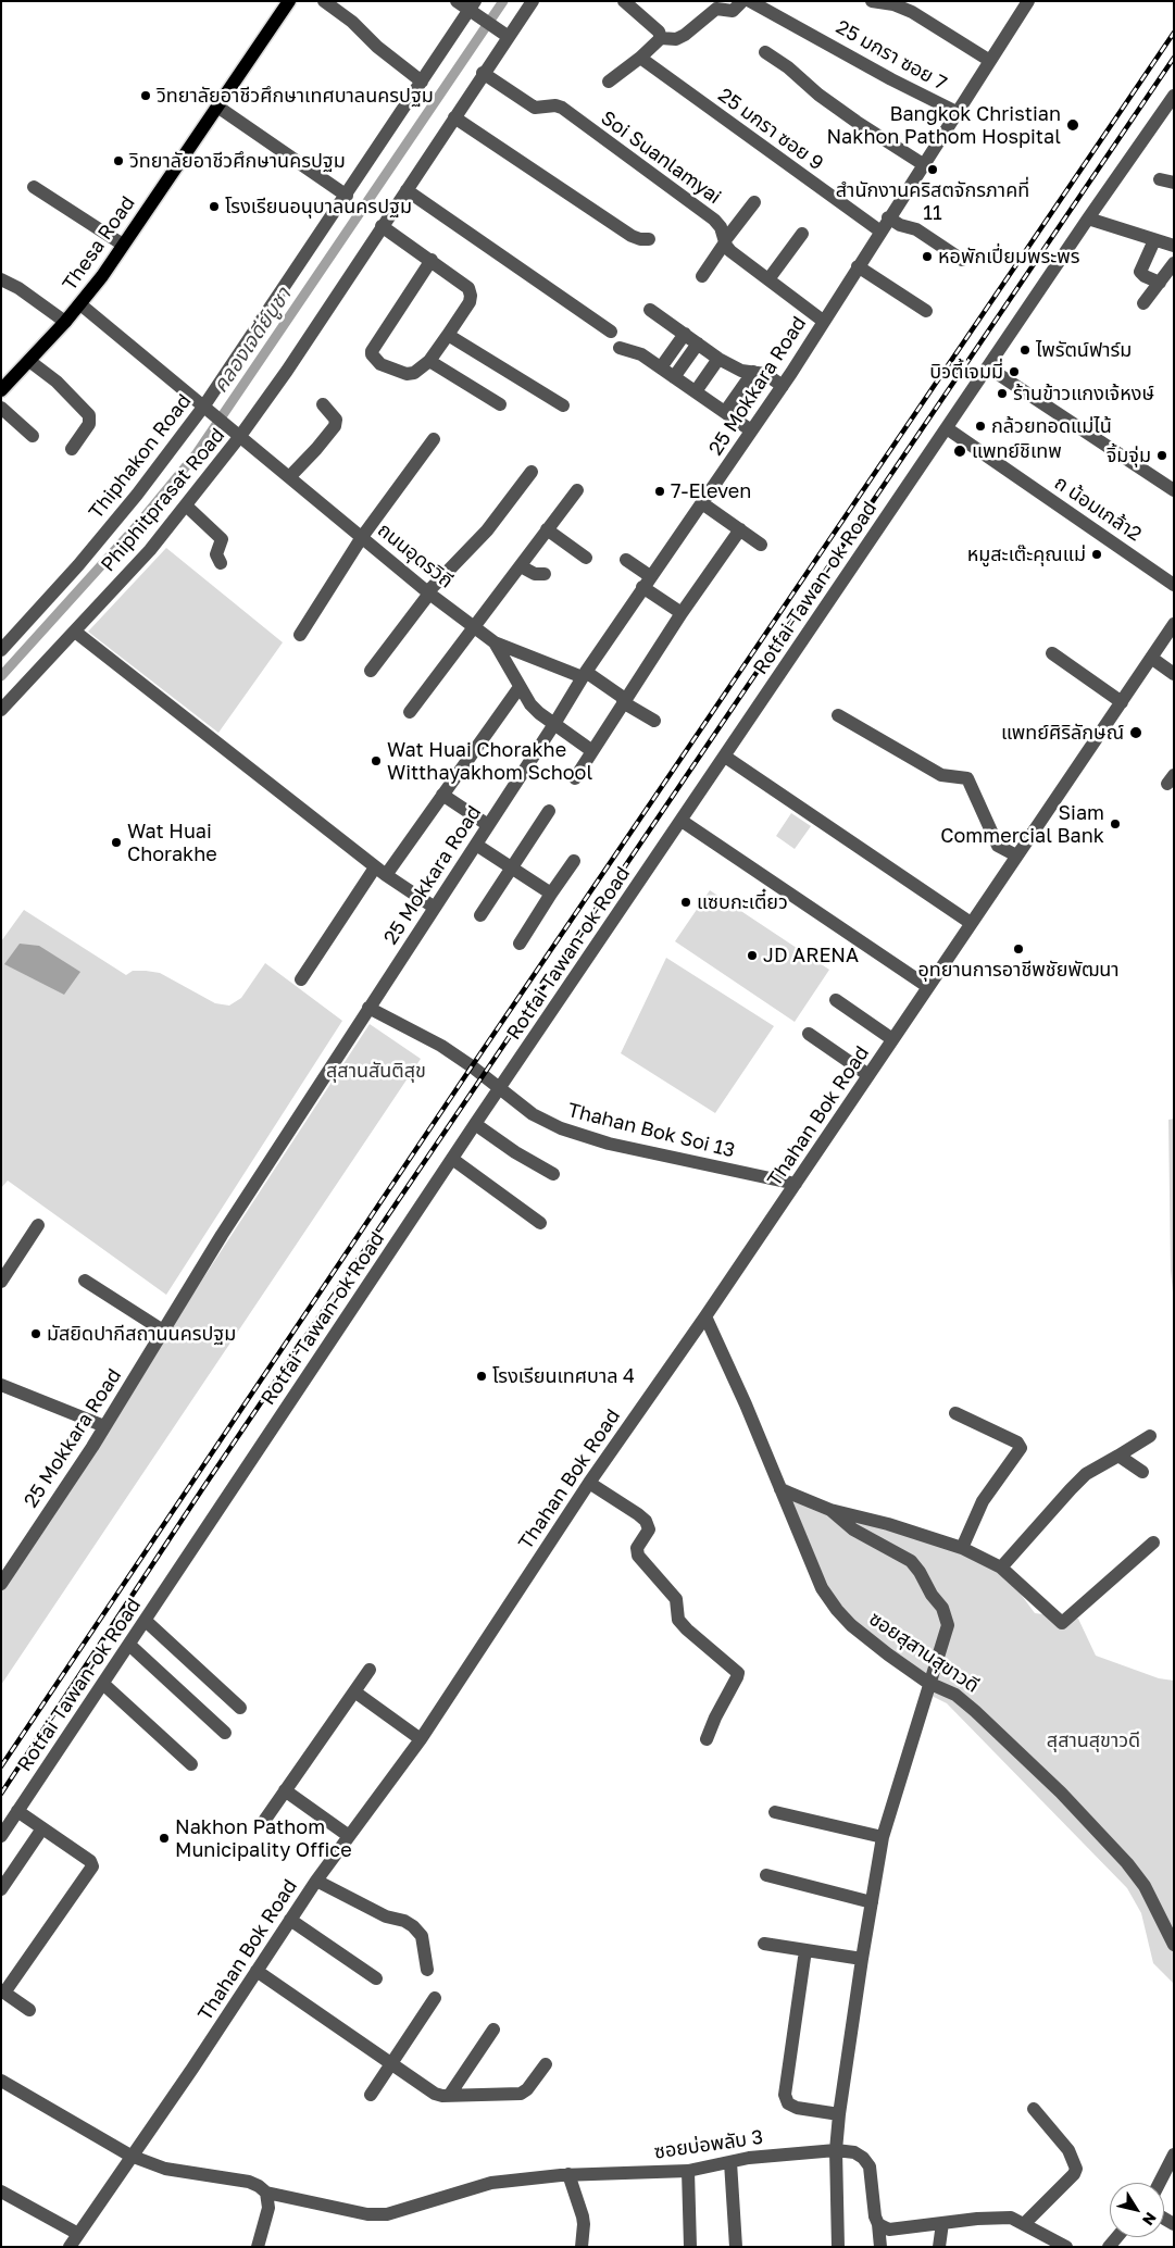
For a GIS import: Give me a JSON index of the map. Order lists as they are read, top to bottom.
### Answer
{
  "streets": {
    "main road": ["Thesa Road"],
    "street": [
      "25 มกรา ซอย 7",
      "25 มกรา ซอย 9",
      "Soi Suanlamyai",
      "25 Mokkara Road",
      "Thiphakon Road",
      "Phiphitprasat Road",
      "ถ น้อมเกล้า2",
      "ถนนอุดรวิถี",
      "Rotfai Tawan-ok Road",
      "Thahan Bok Road",
      "Thahan Bok Soi 13",
      "ซอยสุสานสุขาวดี",
      "ซอยบ่อพลับ 3"
    ]
  },
  "crossings": [
    ["25 มกรา ซอย 7", "25 Mokkara Road"],
    ["25 มกรา ซอย 9", "25 Mokkara Road"],
    ["Soi Suanlamyai", "25 Mokkara Road"],
    ["Soi Suanlamyai", "Phiphitprasat Road"],
    ["Thesa Road", "ถนนอุดรวิถี"],
    ["25 Mokkara Road", "ถนนอุดรวิถี"],
    ["25 Mokkara Road", "Thahan Bok Soi 13"],
    ["Thiphakon Road", "ถนนอุดรวิถี"],
    ["Phiphitprasat Road", "ถนนอุดรวิถี"],
    ["ถ น้อมเกล้า2", "Rotfai Tawan-ok Road"],
    ["Rotfai Tawan-ok Road", "Thahan Bok Soi 13"],
    ["Thahan Bok Road", "Thahan Bok Soi 13"],
    ["Thahan Bok Road", "ซอยสุสานสุขาวดี"],
    ["Thahan Bok Road", "ซอยบ่อพลับ 3"]
  ],
  "water": ["คลองเจดีย์บูชา"],
  "parks": ["สุสานสันติสุข", "สุสานสุขาวดี"],
  "places": [
    "วิทยาลัยอาชีวศึกษาเทศบาลนครปฐม",
    "Bangkok Christian Nakhon Pathom Hospital",
    "วิทยาลัยอาชีวศึกษานครปฐม",
    "สำนักงานคริสตจักรภาคที่ 11",
    "โรงเรียนอนุบาลนครปฐม",
    "หอพักเปี่ยมพระพร",
    "ไพรัตน์ฟาร์ม",
    "บิวตี้เจมมี่",
    "ร้านข้าวแกงเจ้หงษ์",
    "กล้วยทอดแม่ไน้",
    "แพทย์ชิเทพ",
    "จิ้มจุ่ม",
    "7-Eleven",
    "หมูสะเต๊ะคุณแม่",
    "แพทย์ศิริลักษณ์",
    "Wat Huai Chorakhe Witthayakhom School",
    "Siam Commercial Bank",
    "Wat Huai Chorakhe",
    "แซบกะเตี๋ยว",
    "อุทยานการอาชีพชัยพัฒนา",
    "JD ARENA",
    "มัสยิดปากีสถานนครปฐม",
    "โรงเรียนเทศบาล 4",
    "Nakhon Pathom Municipality Office"
  ],
  "north": "bottom right"
}
